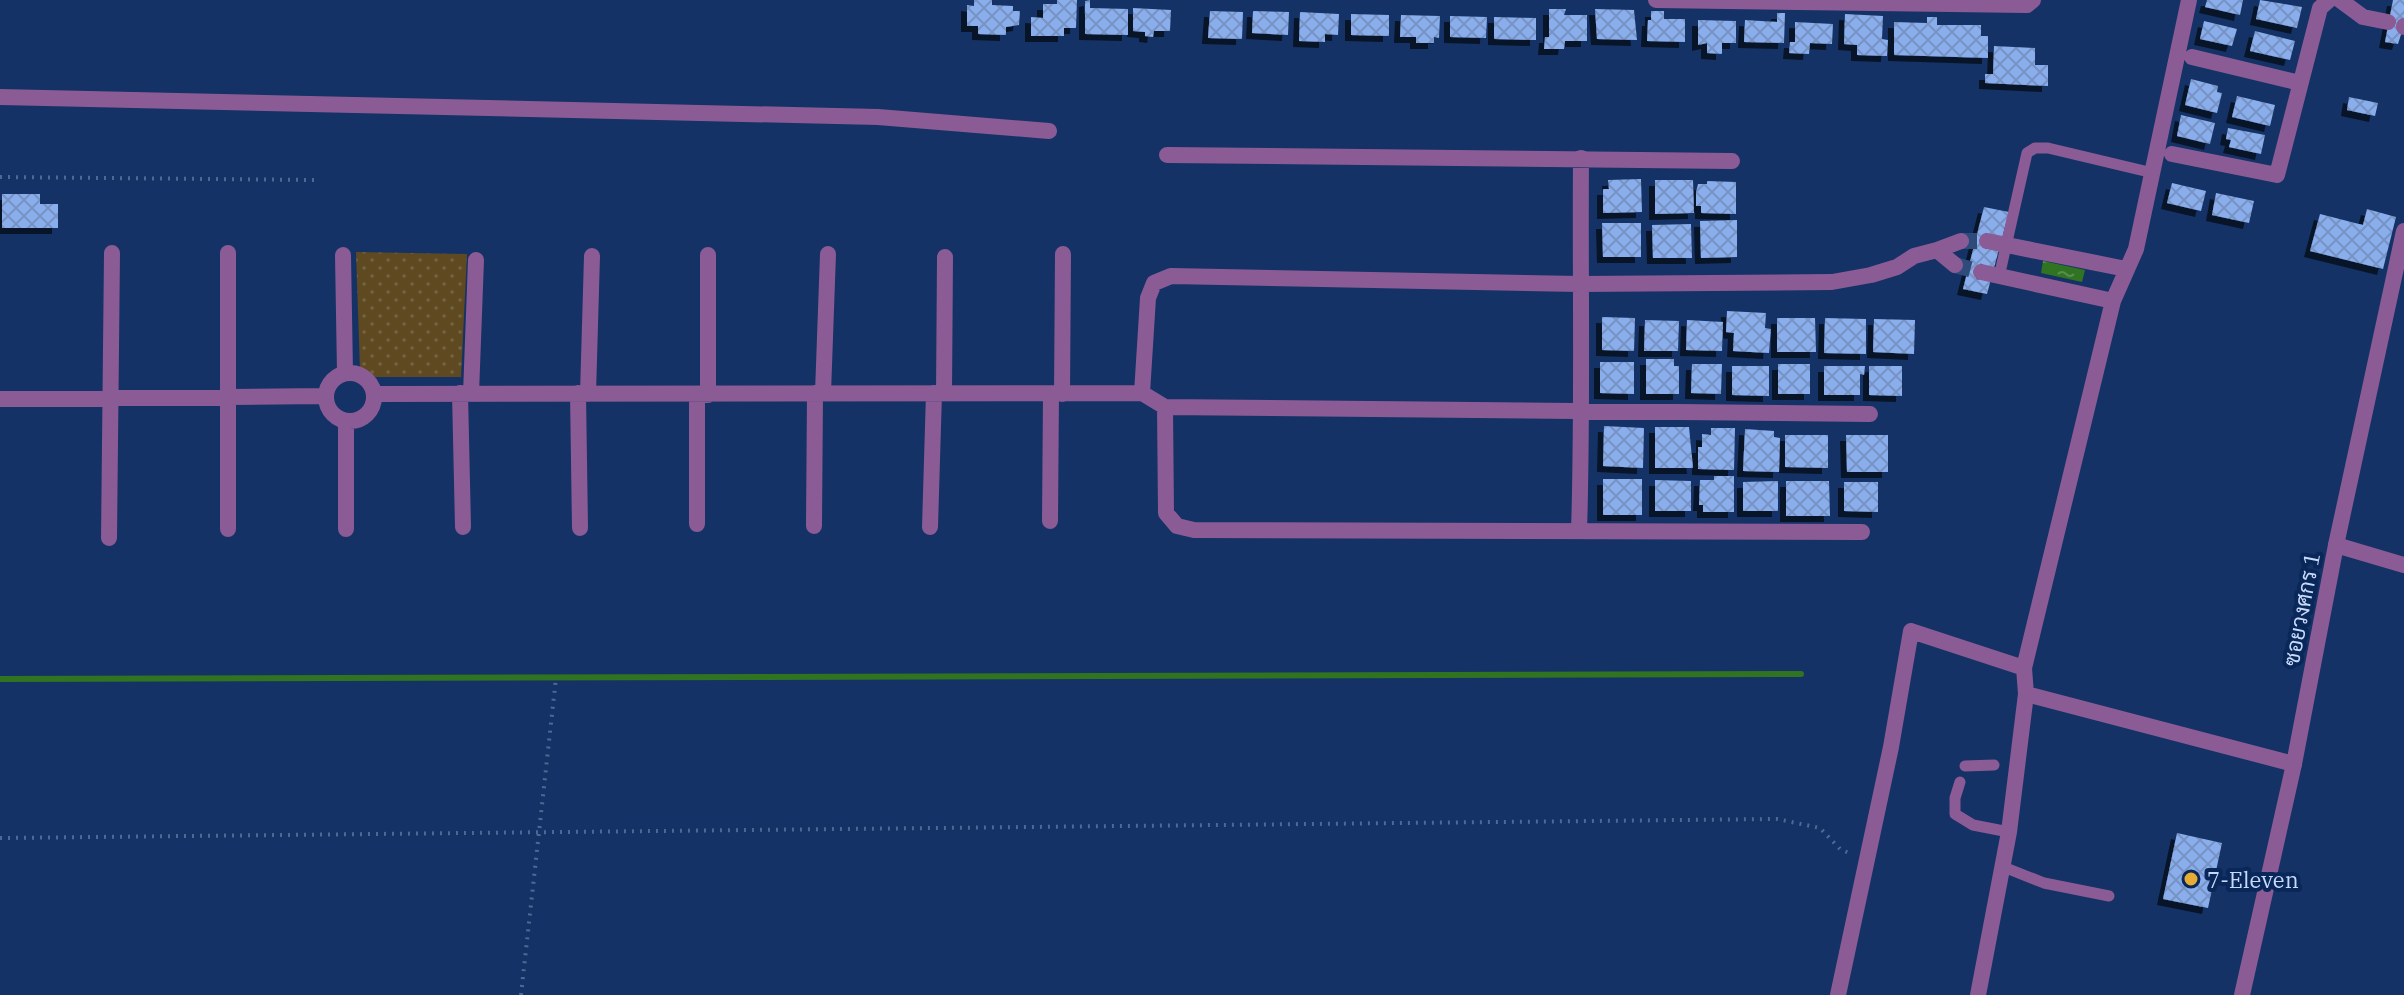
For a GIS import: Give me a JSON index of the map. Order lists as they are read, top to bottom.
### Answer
{
  "streets": {
    "street": ["ซอยวงศกร 1"]
  },
  "places": ["7-Eleven"]
}
